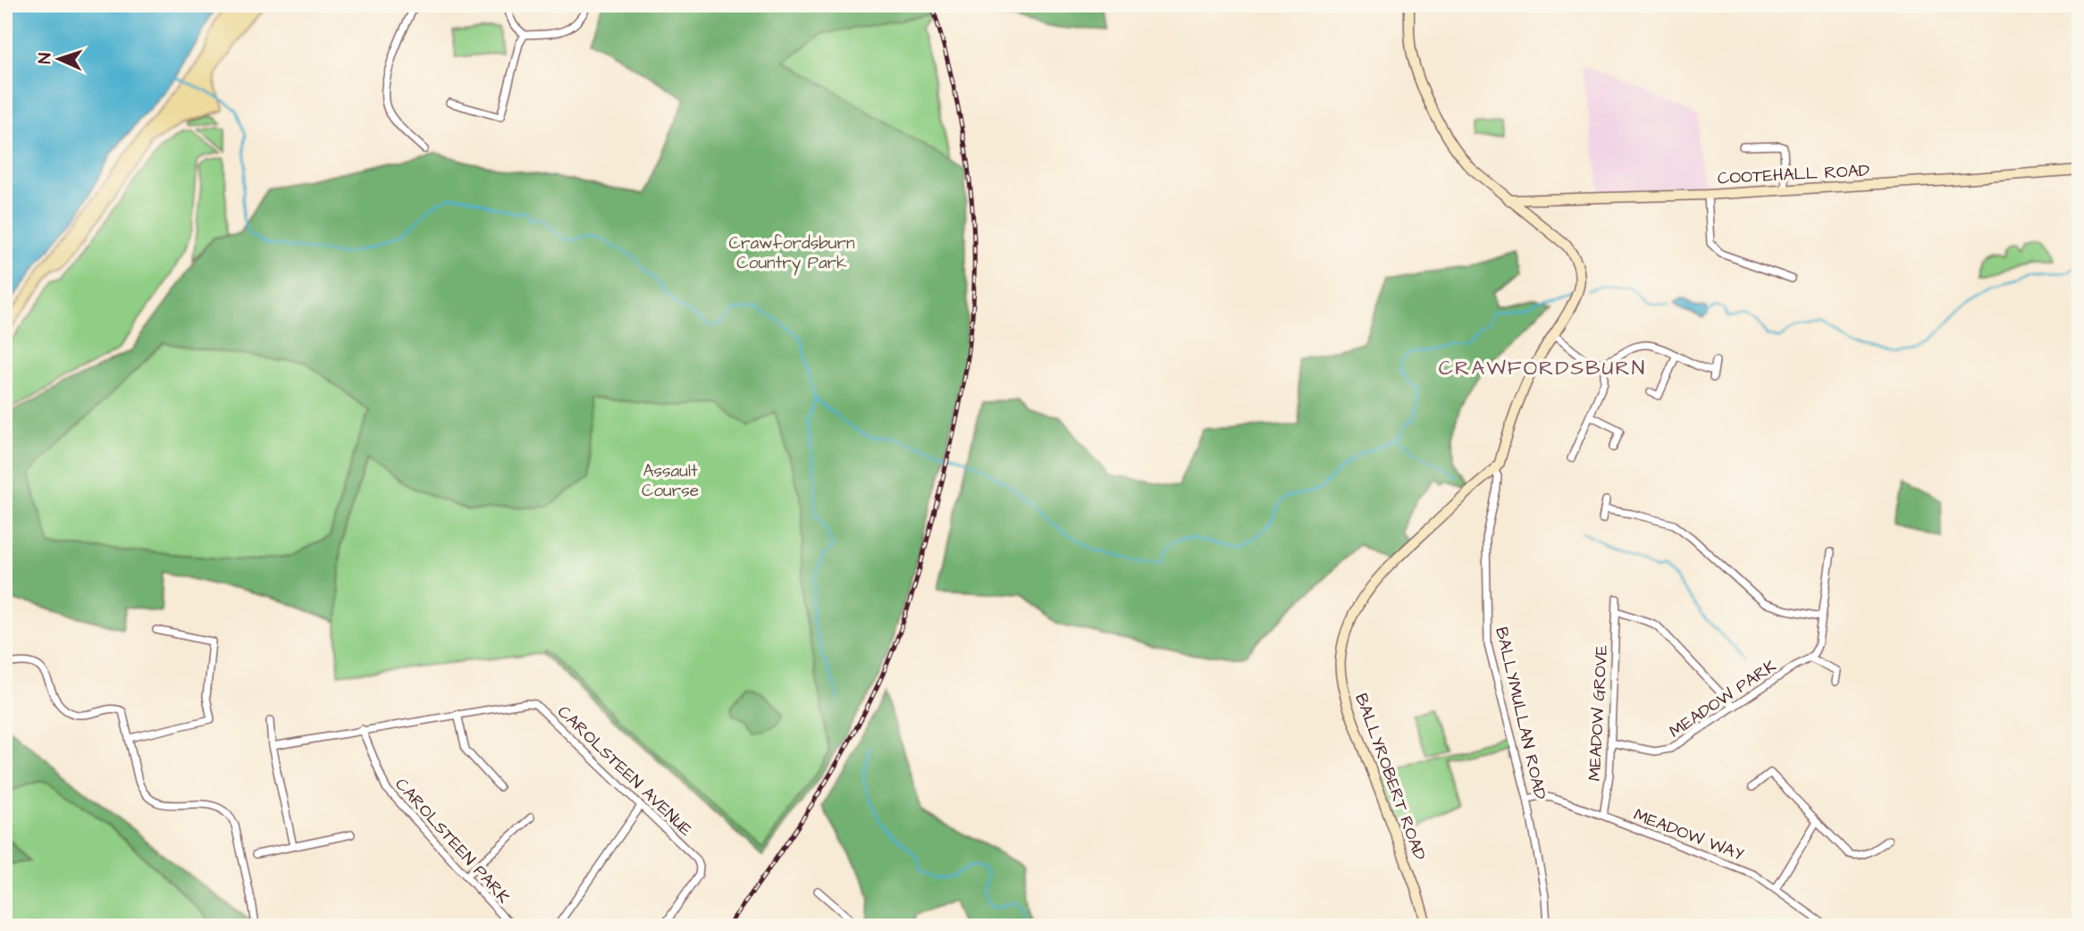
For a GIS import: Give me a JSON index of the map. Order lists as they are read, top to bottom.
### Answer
{
  "streets": {
    "main road": ["COOTEHALL ROAD", "BALLYROBERT ROAD"],
    "street": [
      "MEADOW PARK",
      "BALLYMULLAN ROAD",
      "MEADOW GROVE",
      "CAROLSTEEN AVENUE",
      "MEADOW WAY",
      "CAROLSTEEN PARK"
    ]
  },
  "crossings": [
    ["MEADOW PARK", "MEADOW GROVE"],
    ["BALLYMULLAN ROAD", "BALLYROBERT ROAD"],
    ["BALLYMULLAN ROAD", "MEADOW WAY"],
    ["MEADOW GROVE", "MEADOW WAY"],
    ["CAROLSTEEN AVENUE", "CAROLSTEEN PARK"]
  ],
  "districts": ["CRAWFORDSBURN"],
  "parks": ["Crawfordsburn Country Park", "Assault Course"],
  "north": "left"
}
